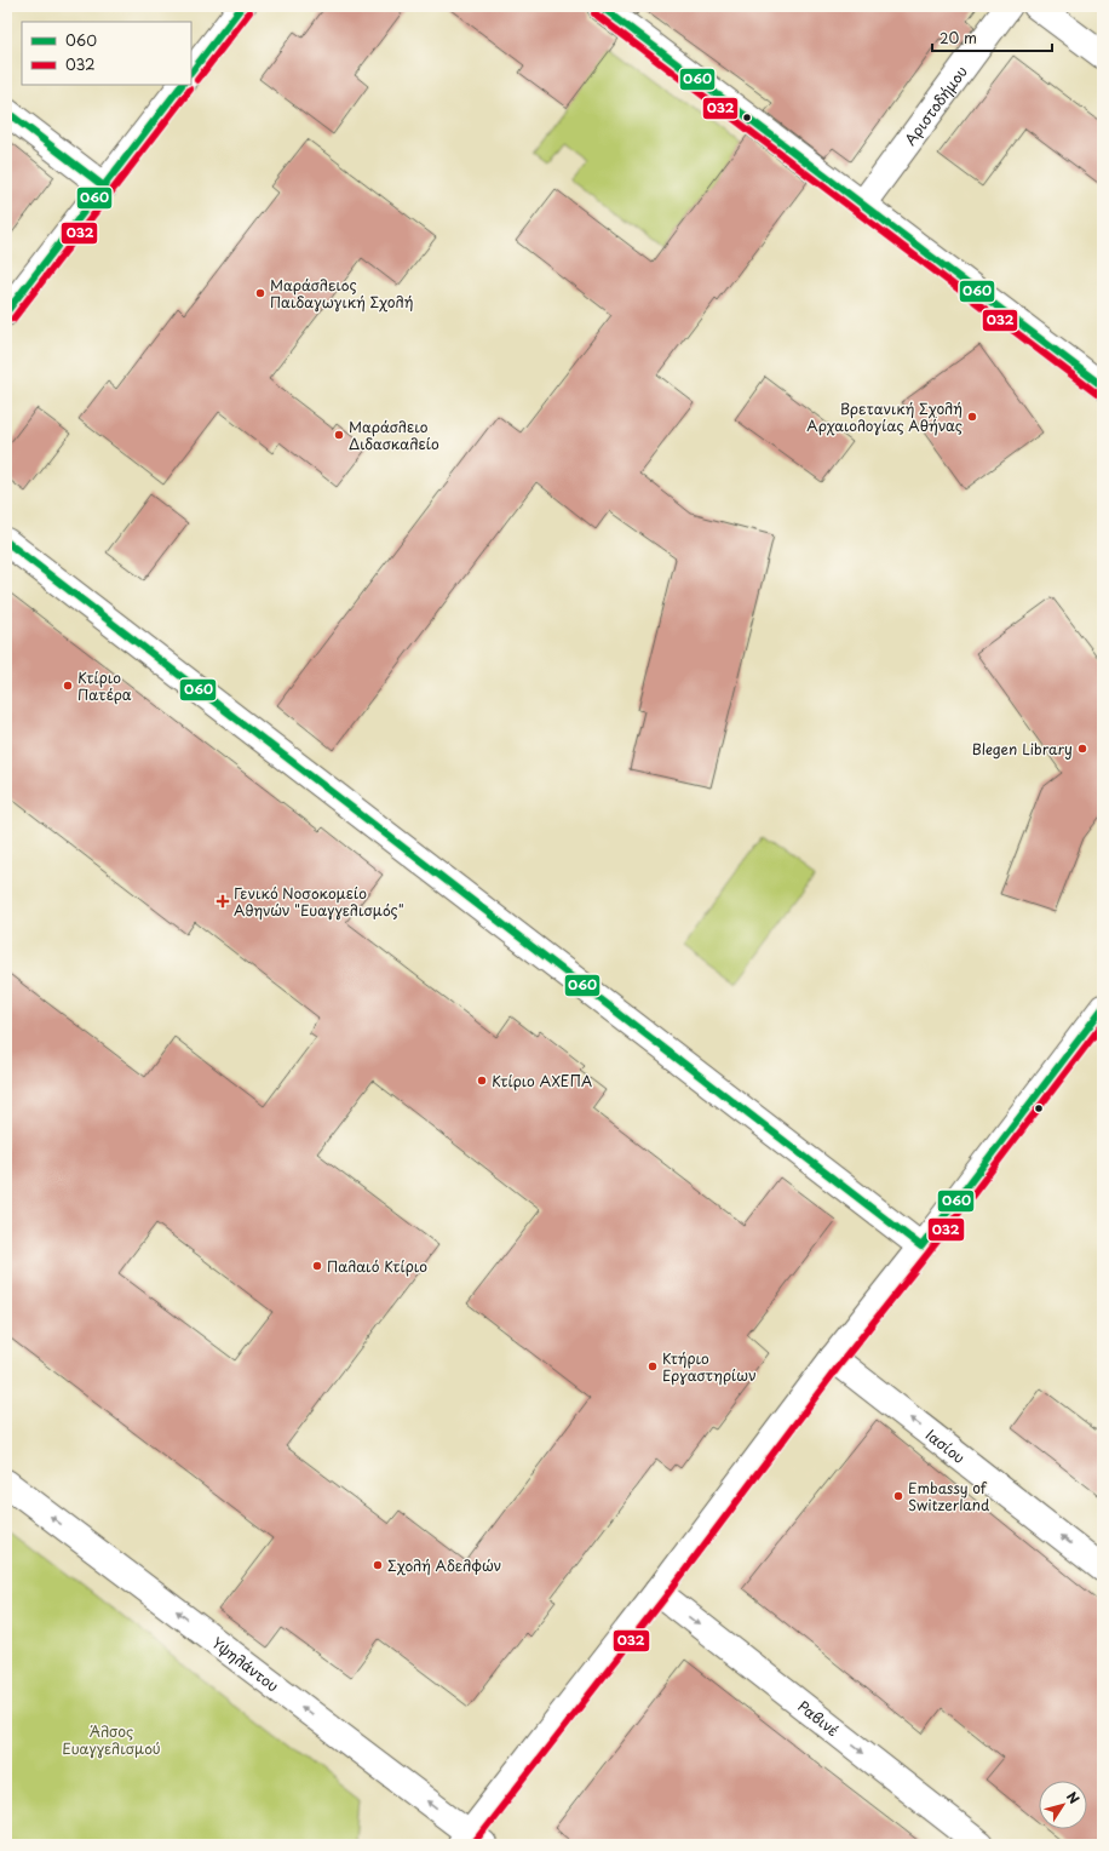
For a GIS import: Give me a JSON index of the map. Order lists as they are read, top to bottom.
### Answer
{
  "streets": {
    "street": [
      "Αριστοδήμου",
      "Ιασίου",
      "Υψηλάντου",
      "Ραβινέ"
    ]
  },
  "one_way": ["Ιασίου", "Υψηλάντου", "Ραβινέ"],
  "parks": ["Άλσος Ευαγγελισμού"],
  "places": {
    "other": [
      "Μαράσλειος Παιδαγωγική Σχολή",
      "Βρετανική Σχολή Αρχαιολογίας Αθήνας",
      "Μαράσλειο Διδασκαλείο",
      "Κτίριο Πατέρα",
      "Blegen Library",
      "Κτίριο ΑΧΕΠΑ",
      "Παλαιό Κτίριο",
      "Κτήριο Εργαστηρίων",
      "Embassy of Switzerland",
      "Σχολή Αδελφών"
    ],
    "health": ["Γενικό Νοσοκομείο Αθηνών \"Ευαγγελισμός\""]
  },
  "lines": ["transit line 060", "transit line 032"],
  "legend": ["060", "032"],
  "scale_bar": "20 m",
  "north": "top right"
}
